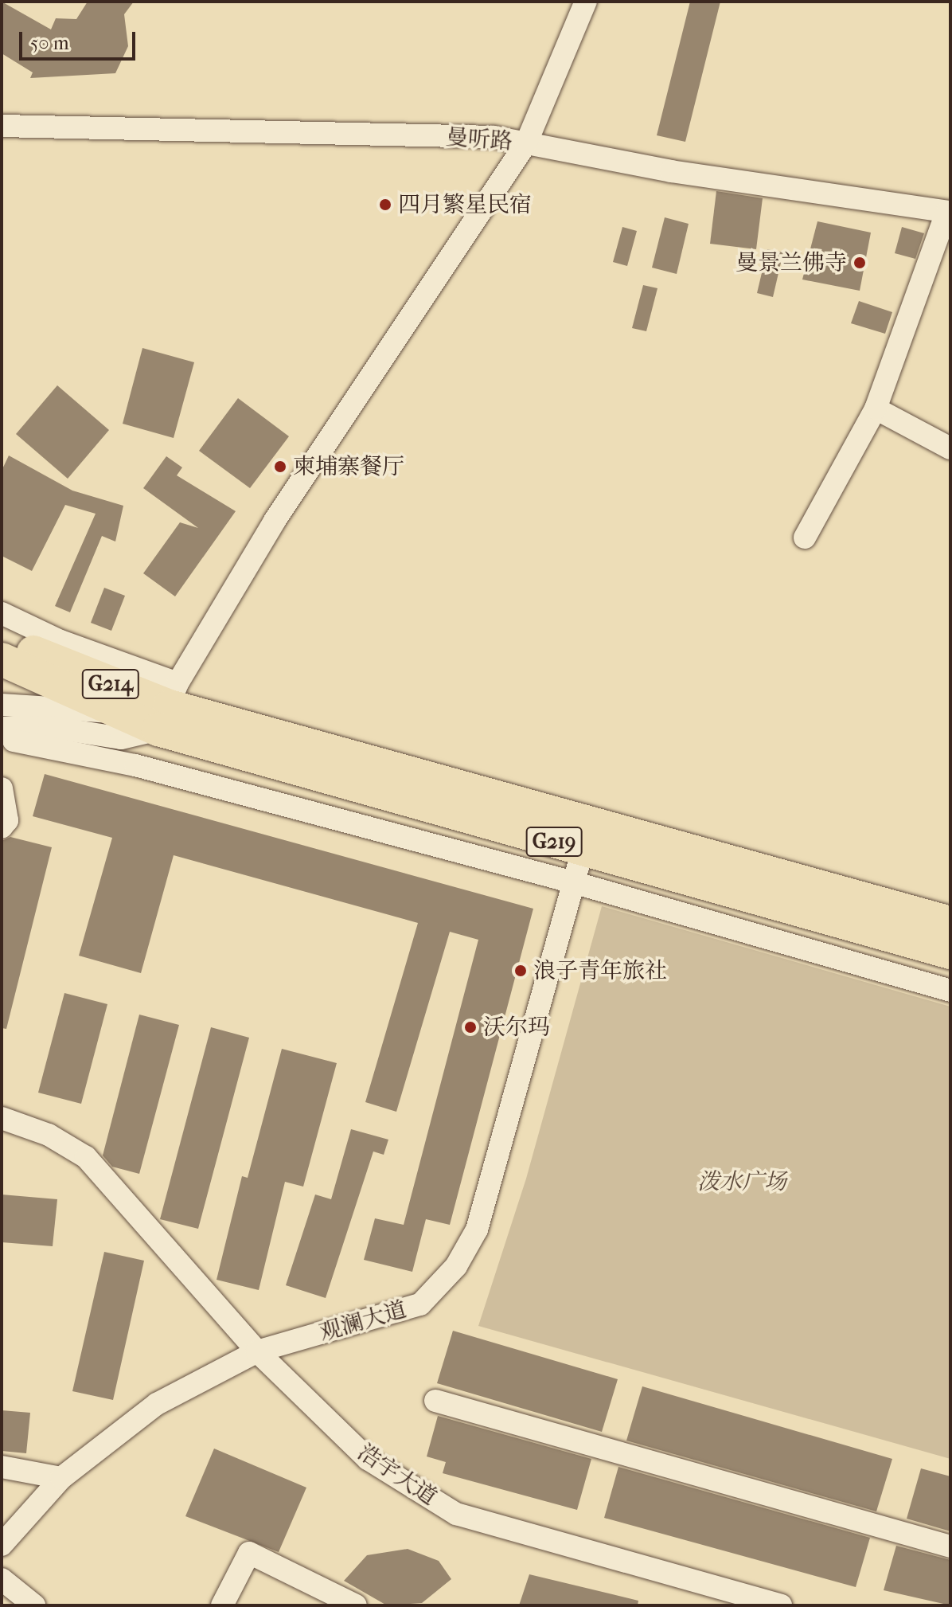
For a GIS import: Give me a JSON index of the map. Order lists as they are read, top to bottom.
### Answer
{
  "streets": {
    "highway": ["G214", "G219"],
    "street": ["曼听路", "观澜大道", "浩宇大道"]
  },
  "crossings": [
    ["G214", "G219"],
    ["G219", "观澜大道"],
    ["观澜大道", "浩宇大道"]
  ],
  "parks": ["泼水广场"],
  "places": [
    "四月繁星民宿",
    "曼景兰佛寺",
    "柬埔寨餐厅",
    "浪子青年旅社",
    "沃尔玛"
  ],
  "scale_bar": "50 m"
}
